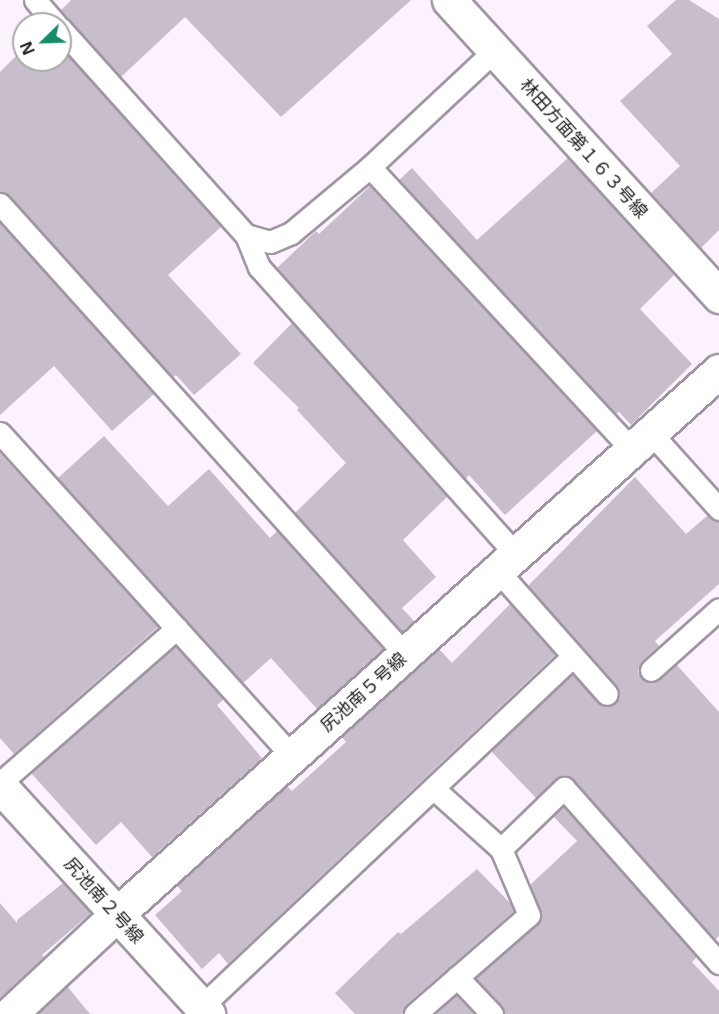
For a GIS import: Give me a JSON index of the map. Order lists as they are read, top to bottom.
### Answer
{
  "streets": {
    "street": ["林田方面第１６３号線", "尻池南５号線", "尻池南２号線"]
  },
  "crossings": [
    ["尻池南５号線", "尻池南２号線"]
  ],
  "north": "bottom left"
}
